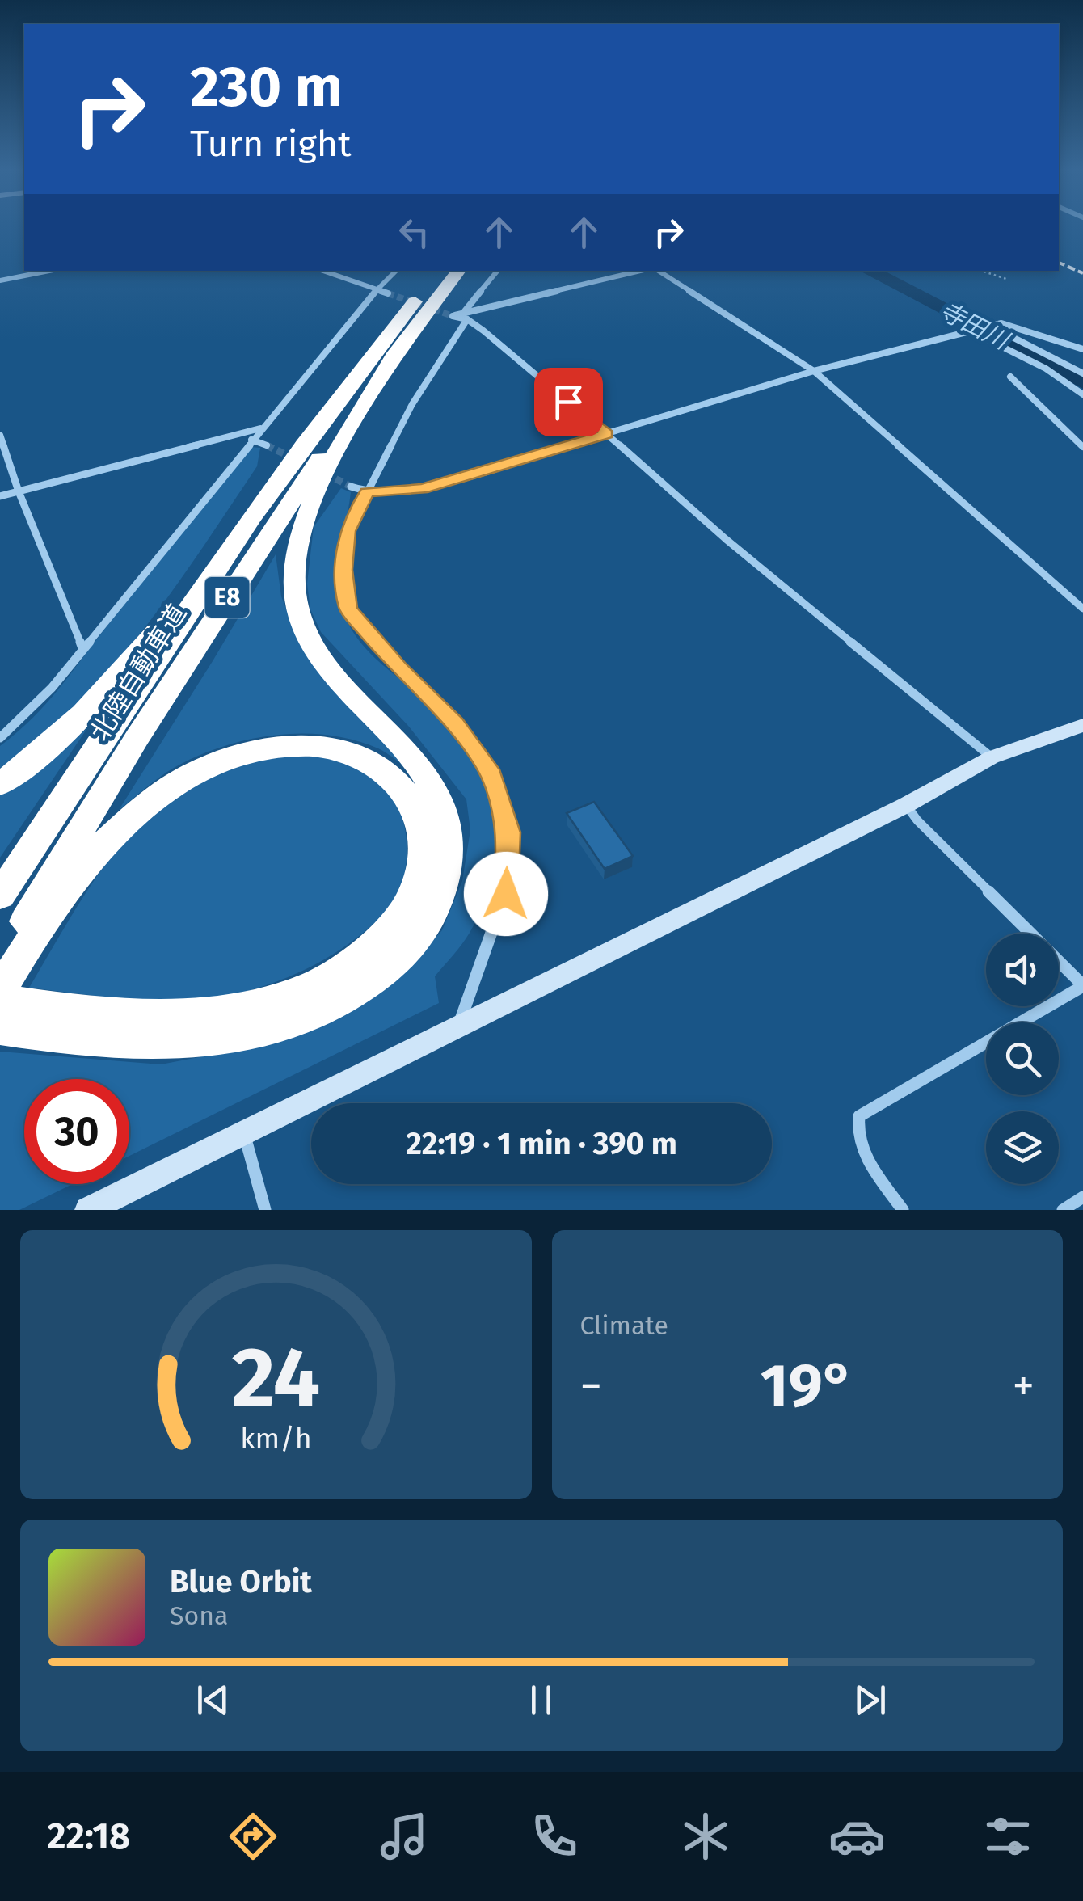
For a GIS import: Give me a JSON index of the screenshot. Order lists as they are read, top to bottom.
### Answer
{
  "streets": {
    "highway": ["E8", "北陸自動車道"]
  },
  "water": ["寺田川"],
  "page": {
    "turn": ["230 m", "Turn right"],
    "limit": "30",
    "trip": "22:19 · 1 min · 390 m",
    "tile": "Climate",
    "heat": ["−", "19°", "+"],
    "song": ["Blue Orbit", "Sona"],
    "tabs": "22:18",
    "gauge": ["24", "km/h"]
  }
}
